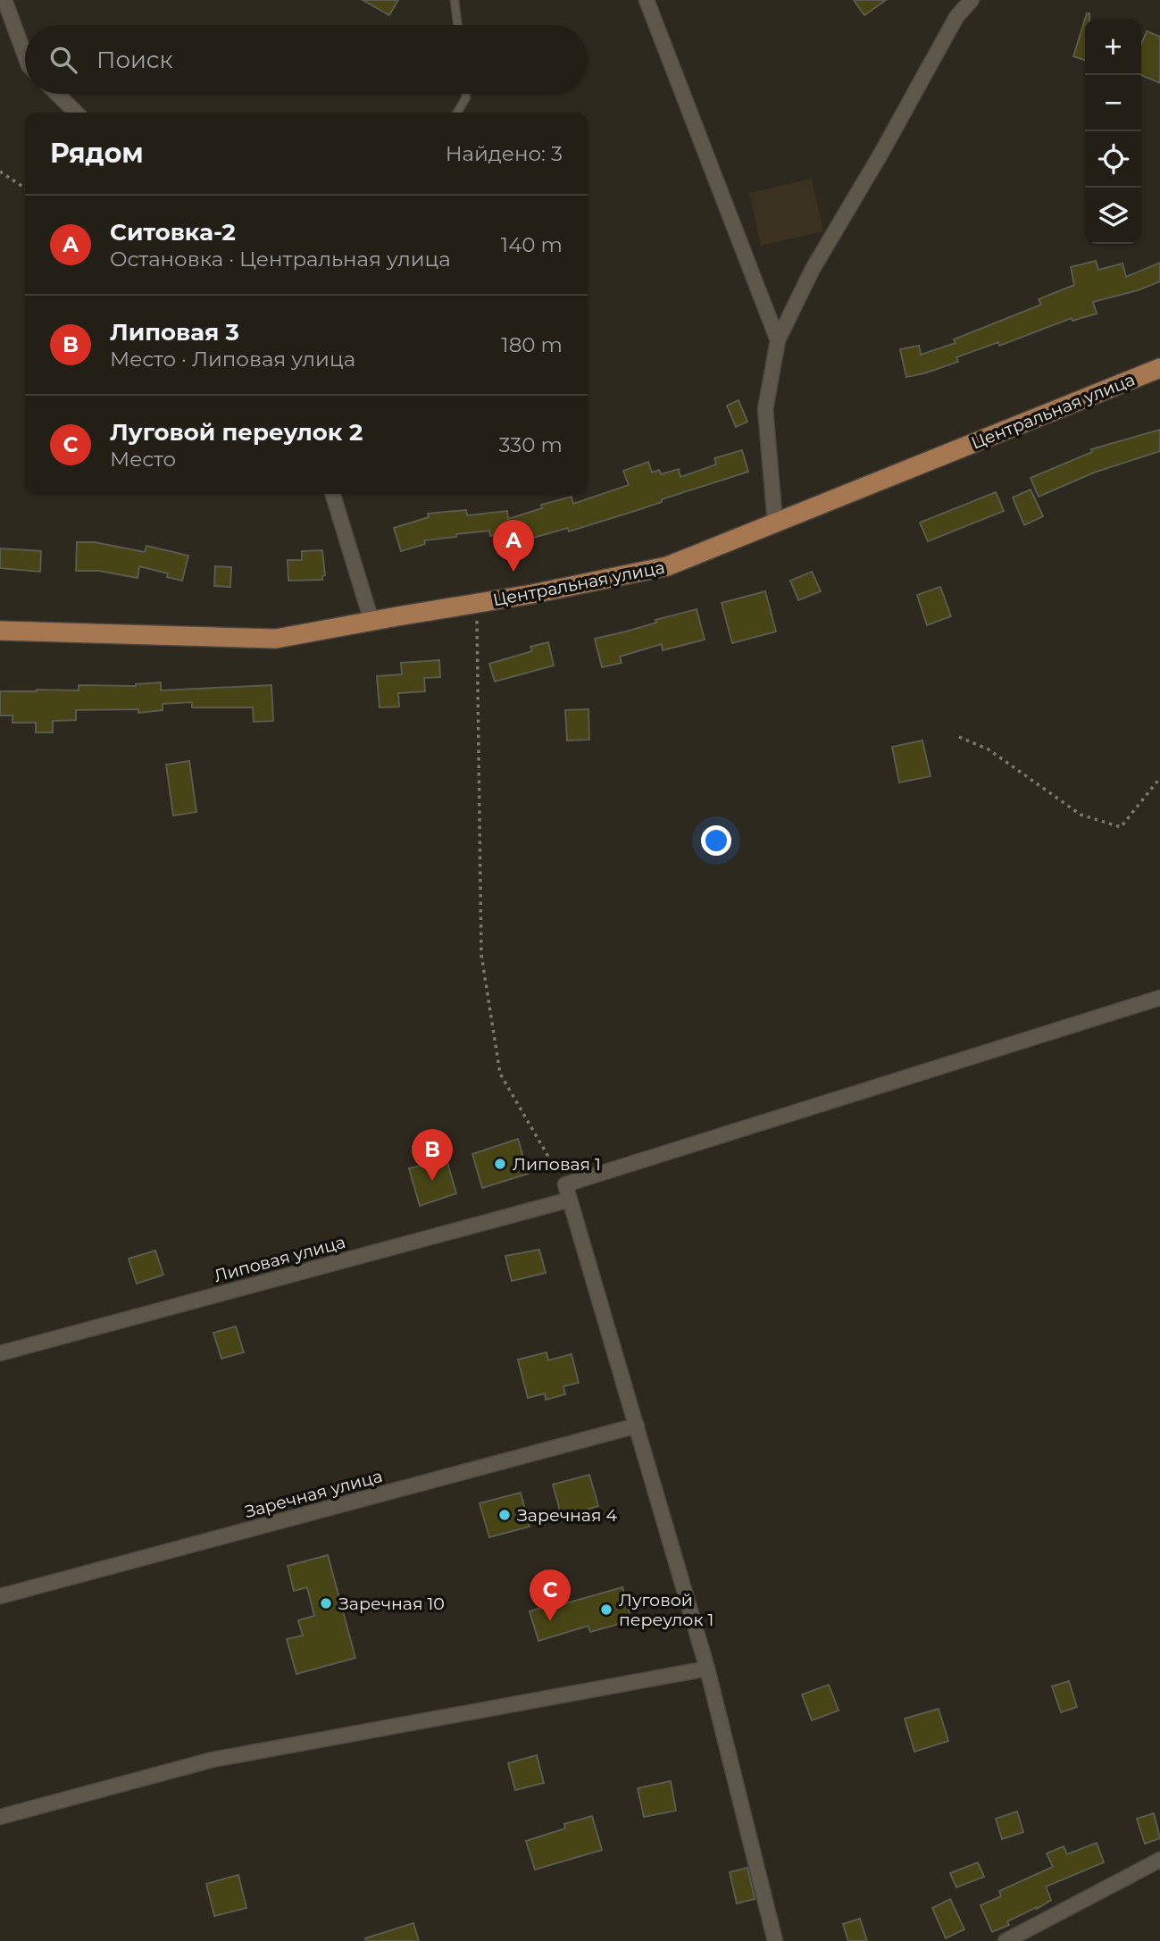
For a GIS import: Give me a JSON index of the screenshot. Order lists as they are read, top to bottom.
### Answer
{
  "streets": {
    "main road": ["Центральная улица"],
    "street": ["Липовая улица", "Заречная улица"]
  },
  "places": [
    "Липовая 1",
    "Заречная 4",
    "Заречная 10",
    "Луговой переулок 1"
  ],
  "page": {
    "map_buttons": ["+", "−"],
    "search": "Поиск",
    "heading": ["Рядом", "Найдено: 3"],
    "list": [
      {
        "mark": "A",
        "name": "Ситовка-2",
        "note": "Остановка · Центральная улица",
        "value": "140 m"
      },
      {
        "mark": "B",
        "name": "Липовая 3",
        "note": "Место · Липовая улица",
        "value": "180 m"
      },
      {
        "mark": "C",
        "name": "Луговой переулок 2",
        "note": "Место",
        "value": "330 m"
      }
    ],
    "pins": ["A", "B", "C"]
  }
}
